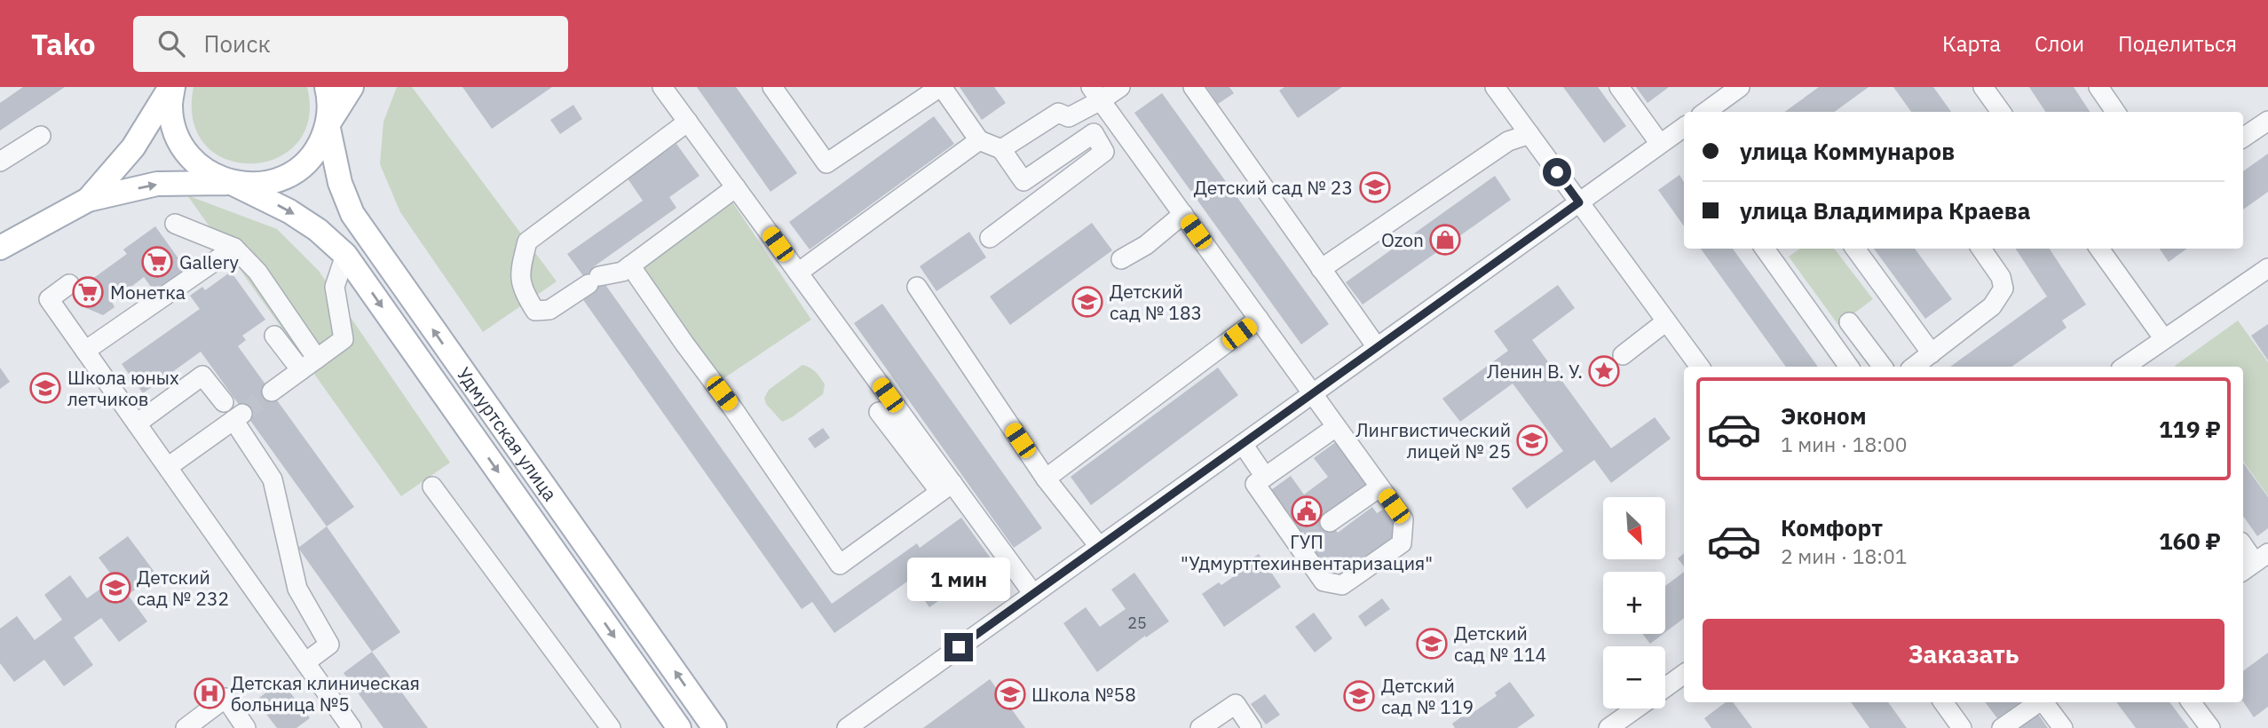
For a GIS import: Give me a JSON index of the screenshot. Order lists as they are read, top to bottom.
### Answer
{
  "streets": {
    "main road": ["Удмуртская улица"]
  },
  "places": {
    "school or university": [
      "Детский сад № 23",
      "Детский сад № 183",
      "Школа юных летчиков",
      "Лингвистический лицей № 25",
      "Детский сад № 232",
      "Детский сад № 114",
      "Школа №58",
      "Детский сад № 119"
    ],
    "shop": ["Ozon"],
    "supermarket": ["Gallery", "Монетка"],
    "place": ["Ленин В. У."],
    "public building": ["ГУП \"Удмурттехинвентаризация\""],
    "hospital": ["Детская клиническая больница №5"]
  },
  "house_numbers": ["25"],
  "north": "bottom right",
  "page": {
    "header": "Tako",
    "search": "Поиск",
    "nav": ["Карта", "Слои", "Поделиться"],
    "banner": ["улица Коммунаров", "улица Владимира Краева"],
    "list": [
      {
        "name": "Эконом",
        "note": "1 мин · 18:00",
        "value": "119 ₽"
      },
      {
        "name": "Комфорт",
        "note": "2 мин · 18:01",
        "value": "160 ₽"
      }
    ],
    "map_buttons": ["+", "−"],
    "bubble": "1 мин",
    "buttons": "Заказать"
  }
}
